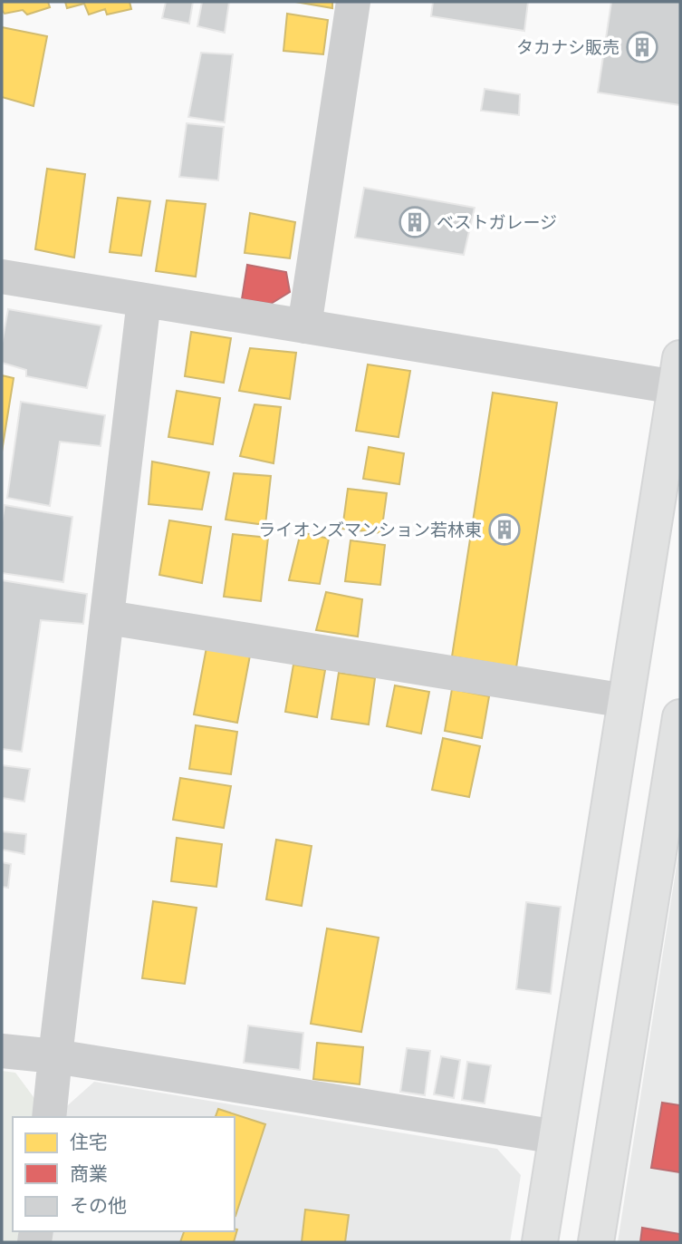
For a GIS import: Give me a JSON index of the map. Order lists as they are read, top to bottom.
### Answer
{
  "places": {
    "building": ["タカナシ販売", "ベストガレージ", "ライオンズマンション若林東"]
  },
  "legend": ["住宅", "商業", "その他"]
}
